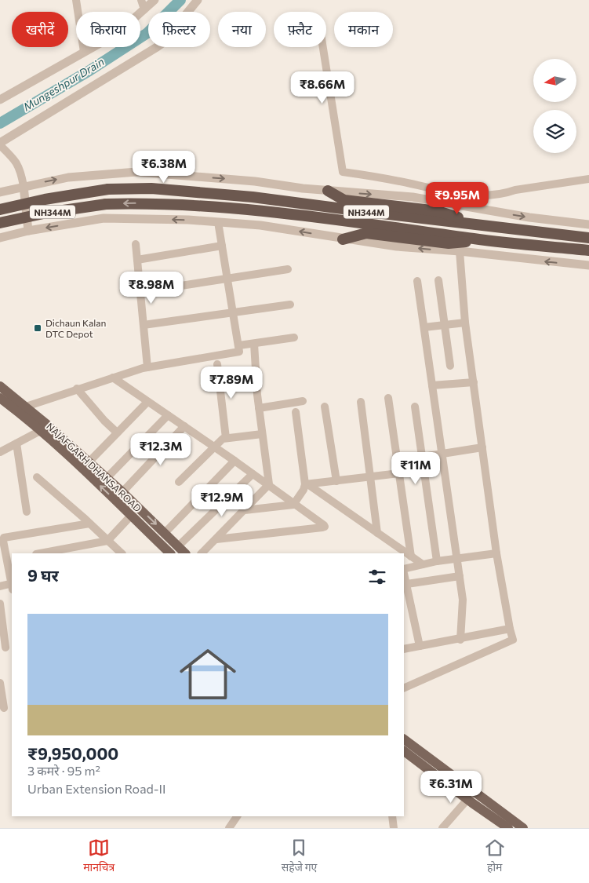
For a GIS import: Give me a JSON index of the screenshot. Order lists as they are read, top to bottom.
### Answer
{
  "streets": {
    "highway": ["NH344M"],
    "main road": ["NAJAFGARH DHANSA ROAD"]
  },
  "water": ["Mungeshpur Drain"],
  "places": {
    "transit": ["Dichaun Kalan DTC Depot"]
  },
  "north": "left",
  "page": {
    "chip": [
      "खरीदें",
      "किराया",
      "फ़िल्टर",
      "नया",
      "फ़्लैट",
      "मकान"
    ],
    "price": [
      "₹8.66M",
      "₹6.38M",
      "₹9.95M",
      "₹8.98M",
      "₹7.89M",
      "₹12.3M",
      "₹11M",
      "₹12.9M",
      "₹6.31M"
    ],
    "heading": "9 घर",
    "list": [
      {
        "name": "₹9,950,000",
        "note": "3 कमरे · 95 m² · Urban Extension Road-II"
      }
    ],
    "tabs": ["मानचित्र", "सहेजे गए", "होम"]
  }
}
